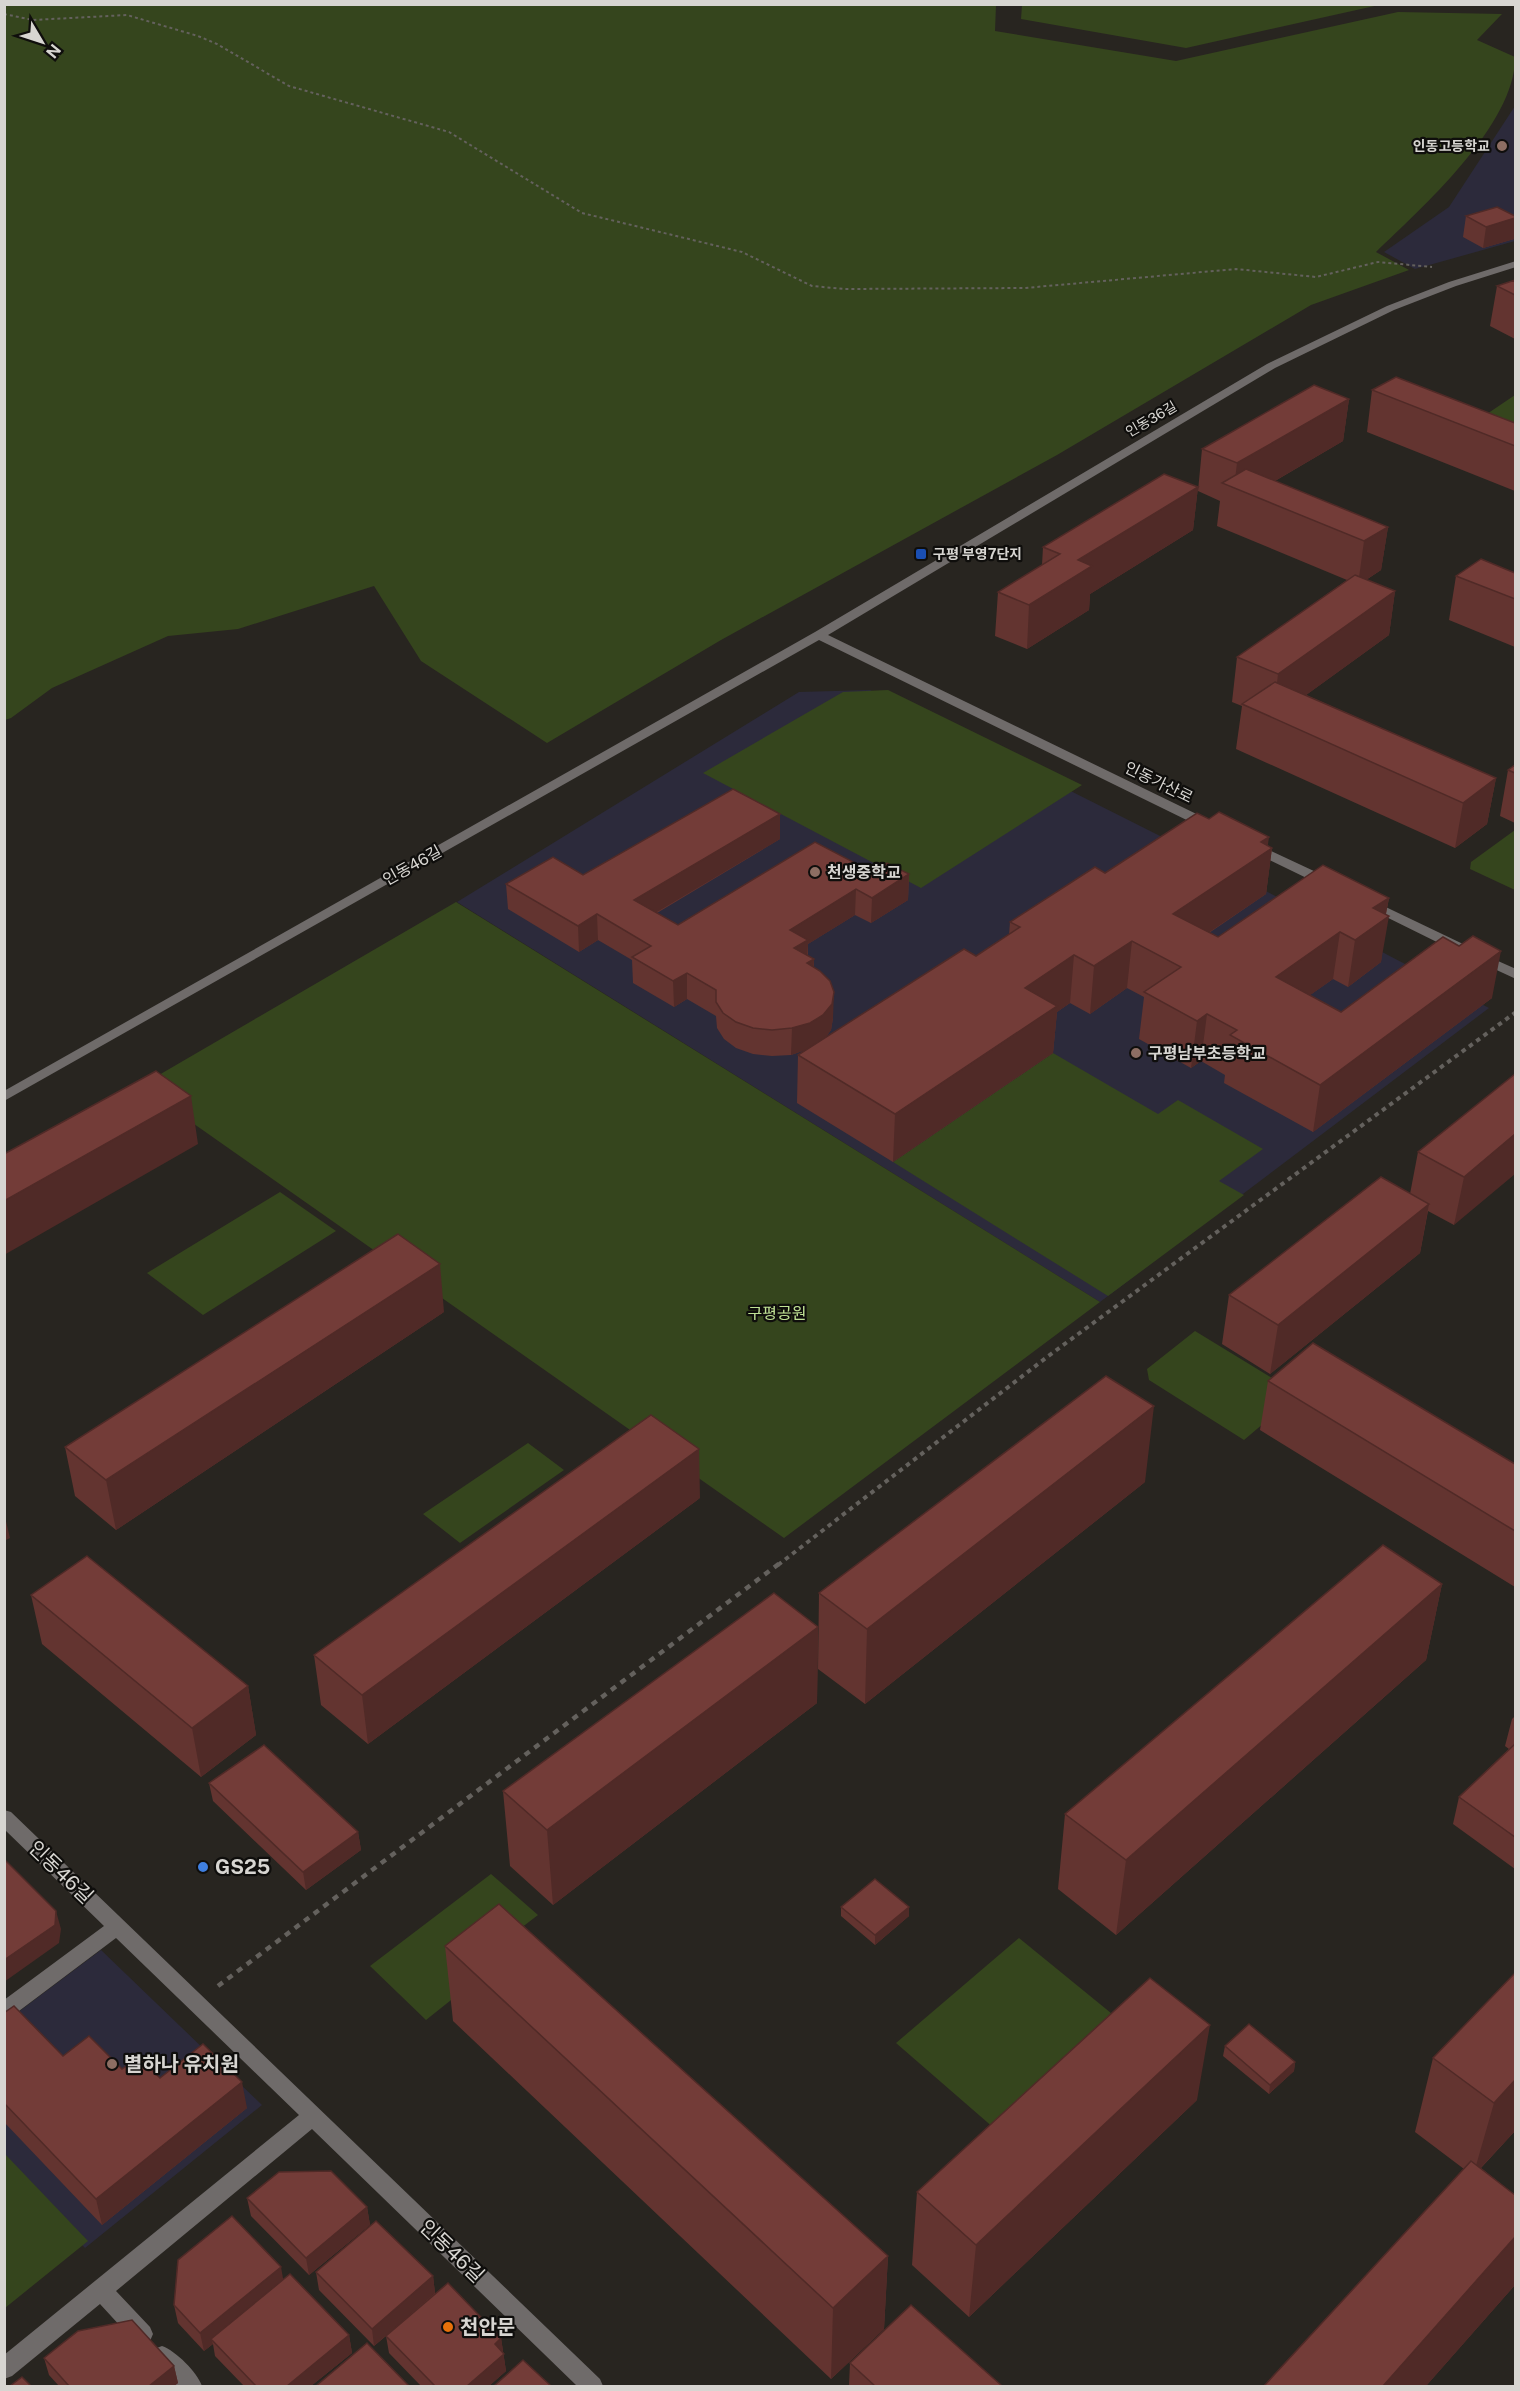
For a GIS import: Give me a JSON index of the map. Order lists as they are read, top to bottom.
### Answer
{
  "streets": {
    "street": ["인동36길", "인동가산로", "인동46길"]
  },
  "crossings": [
    ["인동36길", "인동가산로"],
    ["인동36길", "인동46길"],
    ["인동가산로", "인동46길"]
  ],
  "parks": ["구평공원"],
  "places": {
    "other": [
      "인동고등학교",
      "천생중학교",
      "구평남부초등학교",
      "GS25",
      "별하나 유치원",
      "천안문"
    ],
    "transit": ["구평 부영7단지"]
  },
  "north": "bottom right"
}
